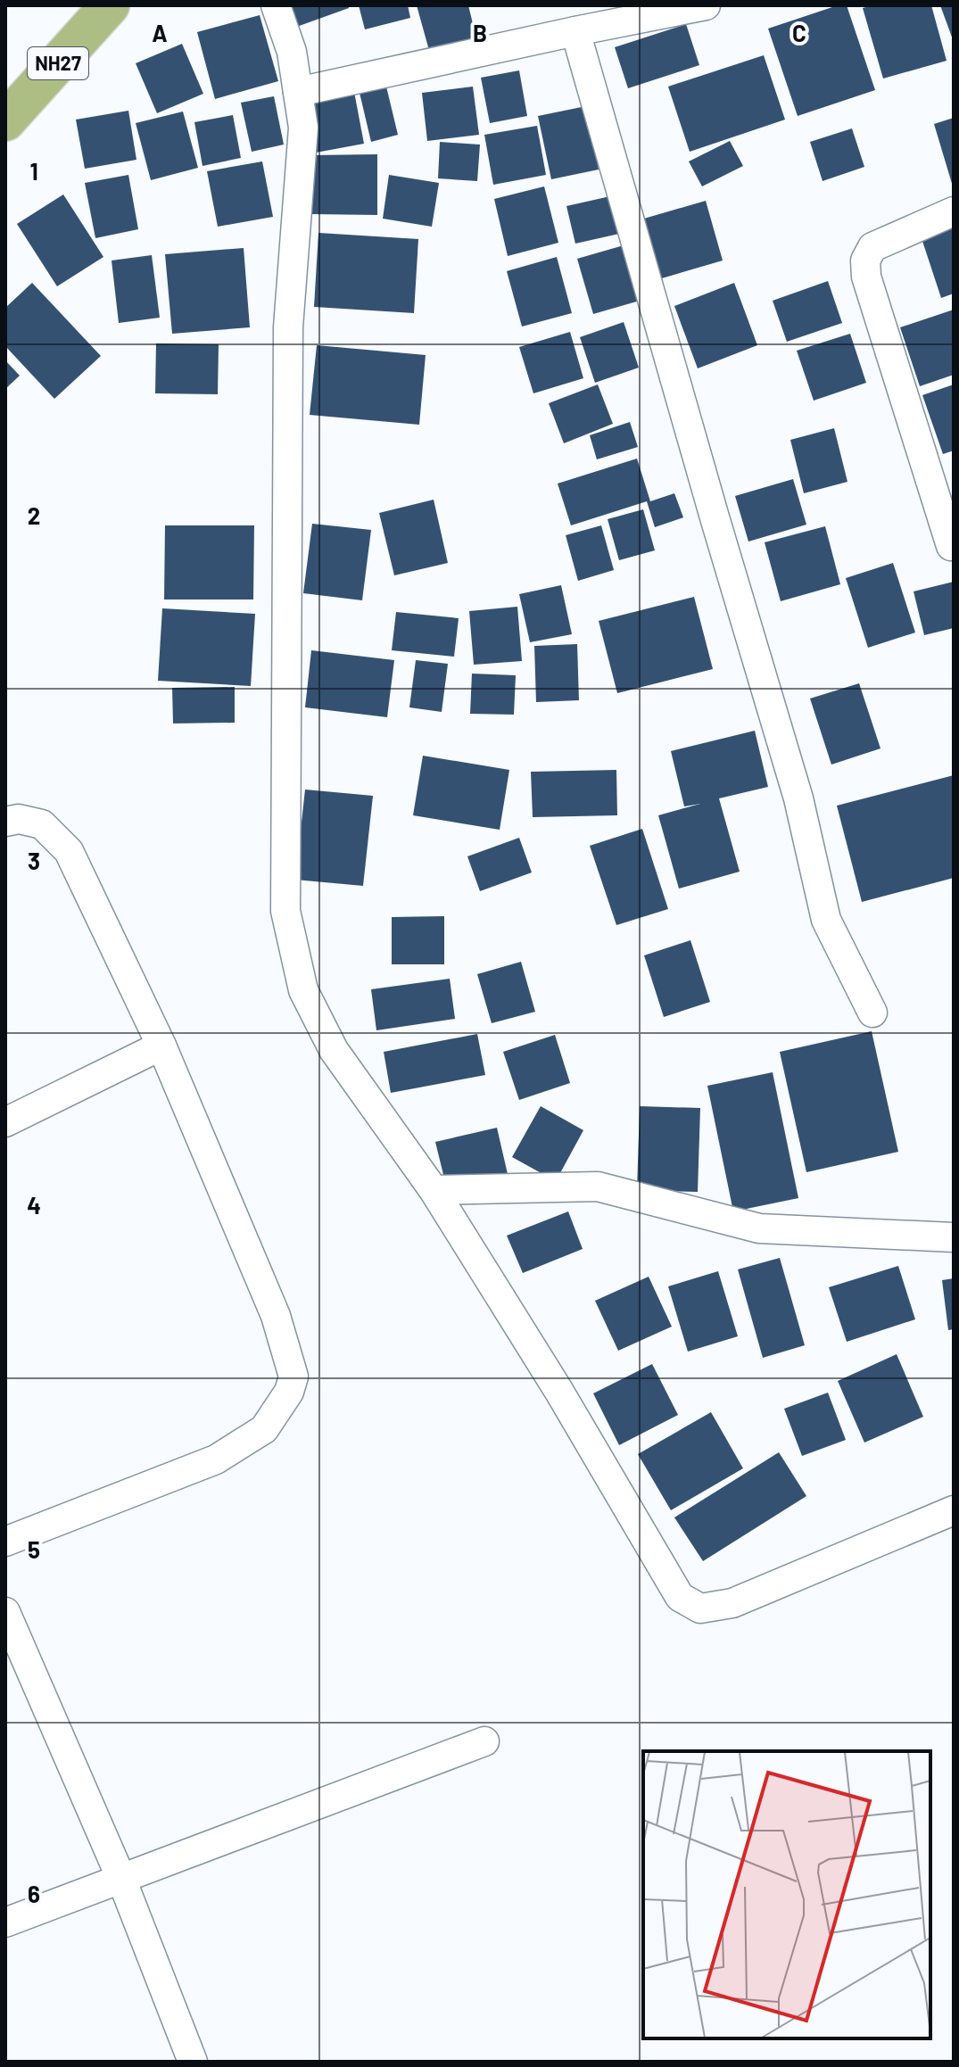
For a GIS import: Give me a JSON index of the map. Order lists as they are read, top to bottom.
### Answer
{
  "streets": {
    "highway": ["NH27"]
  },
  "grid": {
    "columns": ["A", "B", "C"],
    "rows": [
      "1",
      "2",
      "3",
      "4",
      "5",
      "6"
    ]
  }
}
